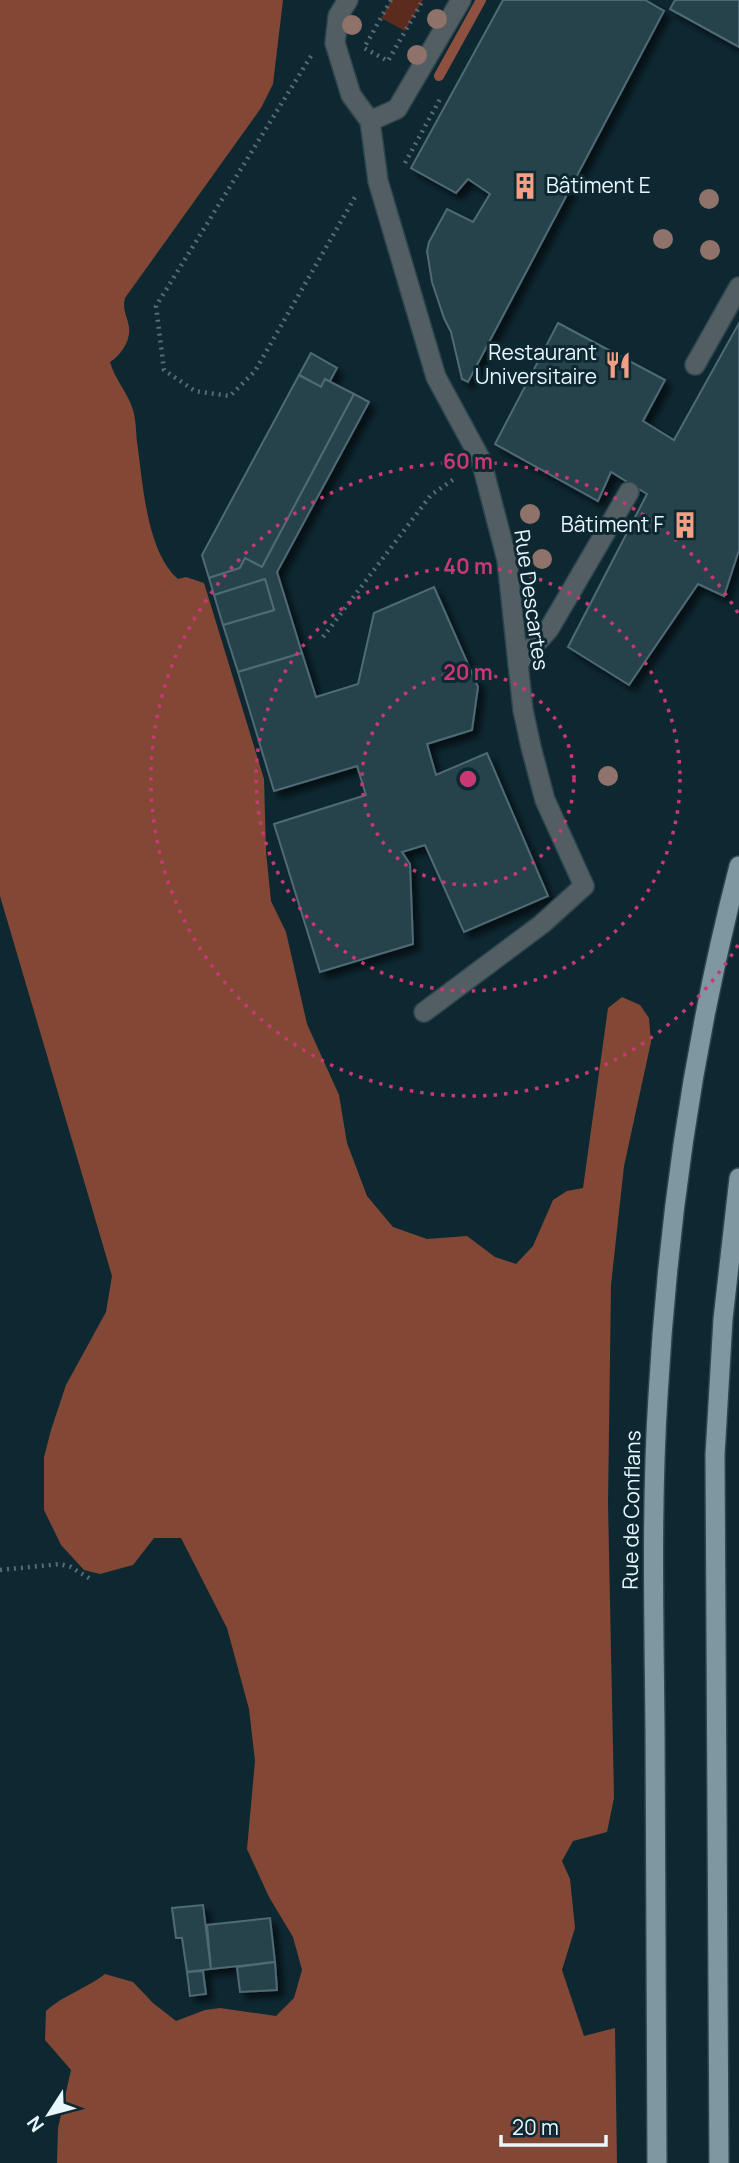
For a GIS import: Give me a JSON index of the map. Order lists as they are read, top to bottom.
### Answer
{
  "streets": {
    "main road": ["Rue de Conflans"],
    "street": ["Rue Descartes"]
  },
  "places": {
    "building": ["Bâtiment E", "Bâtiment F"],
    "restaurant": ["Restaurant Universitaire"]
  },
  "scale_bar": "20 m",
  "north": "bottom left",
  "rings": ["60 m", "40 m", "20 m"]
}
